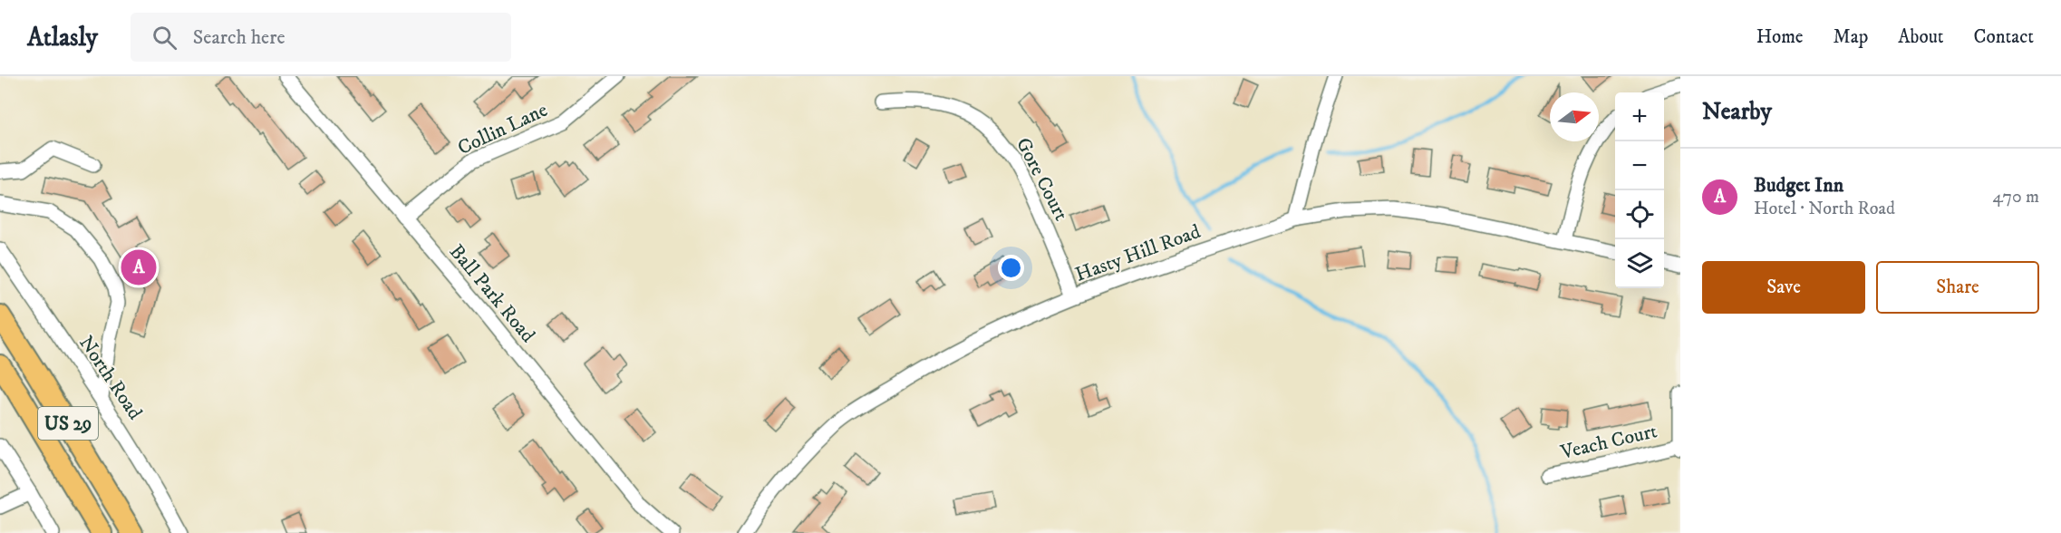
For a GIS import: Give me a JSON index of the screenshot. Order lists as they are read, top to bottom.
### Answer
{
  "streets": {
    "highway": ["US 29"],
    "street": [
      "Collin Lane",
      "Gore Court",
      "Hasty Hill Road",
      "Ball Park Road",
      "North Road",
      "Veach Court"
    ]
  },
  "crossings": [
    ["Collin Lane", "Ball Park Road"],
    ["Gore Court", "Hasty Hill Road"]
  ],
  "north": "right",
  "page": {
    "header": "Atlasly",
    "search": "Search here",
    "nav": [
      "Home",
      "Map",
      "About",
      "Contact"
    ],
    "heading": "Nearby",
    "map_buttons": ["+", "−"],
    "list": [
      {
        "mark": "A",
        "name": "Budget Inn",
        "note": "Hotel · North Road",
        "value": "470 m"
      }
    ],
    "buttons": ["Save", "Share"],
    "pins": "A"
  }
}
